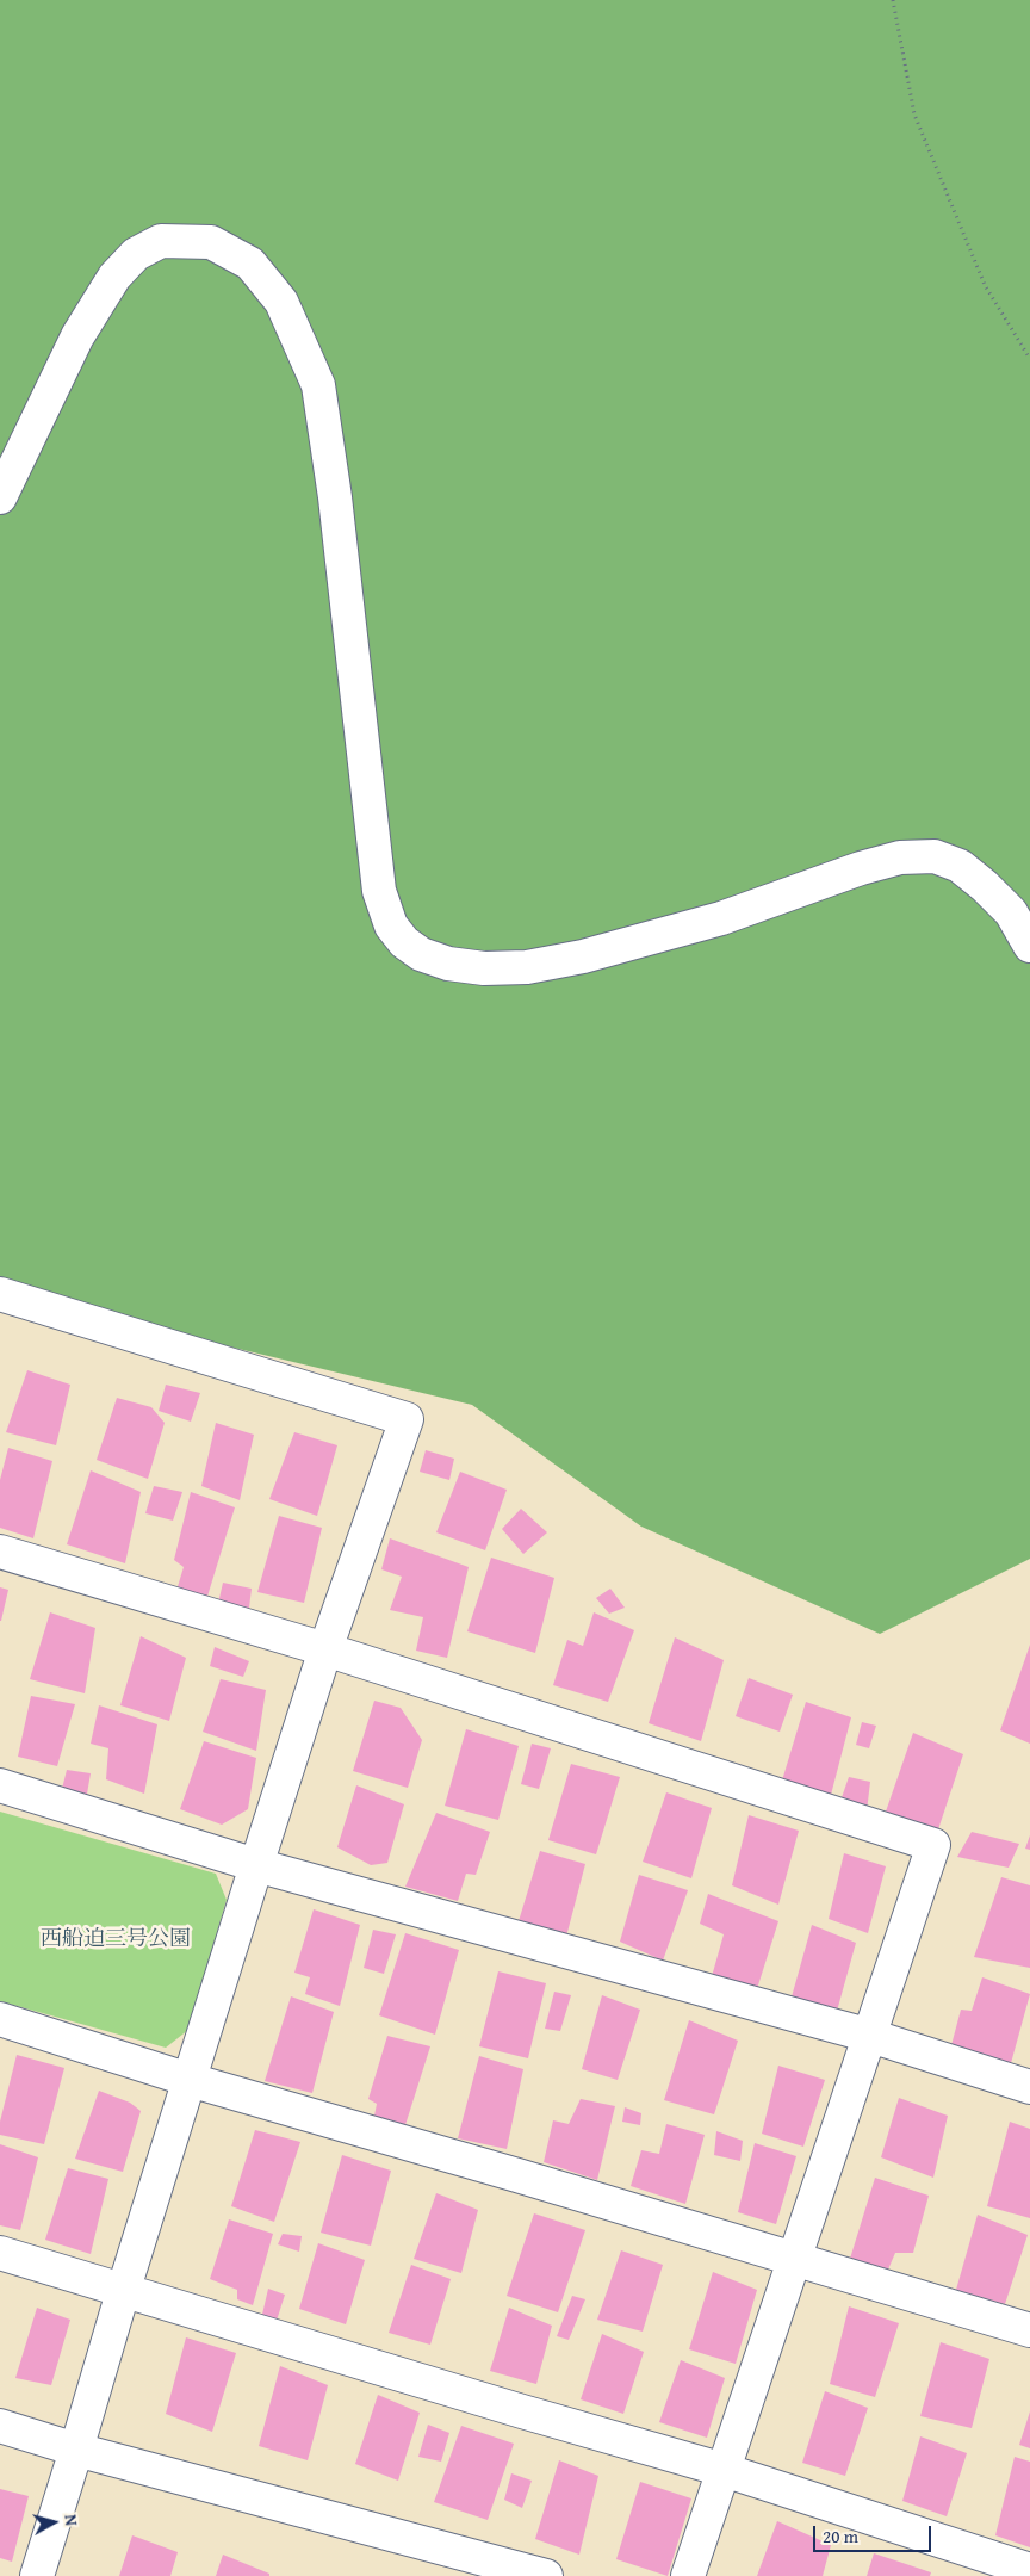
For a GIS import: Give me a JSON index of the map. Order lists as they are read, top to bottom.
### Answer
{
  "parks": ["西船迫三号公園"],
  "scale_bar": "20 m",
  "north": "right"
}
